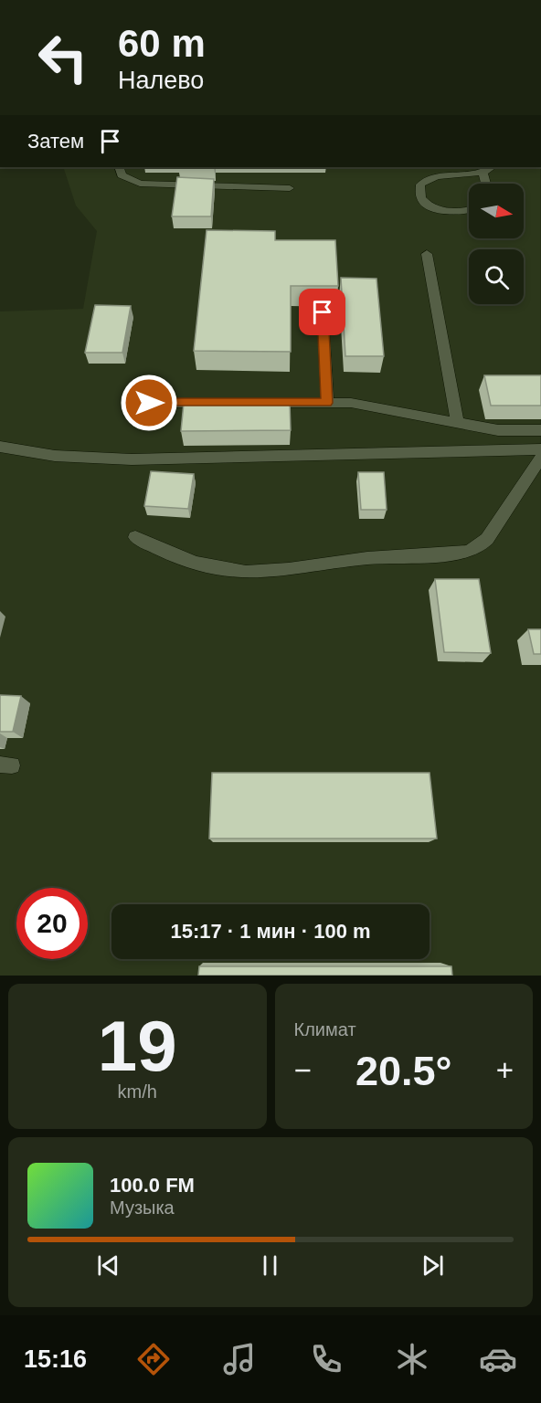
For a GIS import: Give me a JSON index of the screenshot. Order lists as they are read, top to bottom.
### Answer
{
  "north": "right",
  "page": {
    "turn": ["60 m", "Налево"],
    "then": "Затем",
    "limit": "20",
    "trip": "15:17 · 1 мин · 100 m",
    "tile": [
      ["19", "km/h"],
      "Климат"
    ],
    "heat": ["−", "20.5°", "+"],
    "song": ["100.0 FM", "Музыка"],
    "tabs": "15:16"
  }
}
